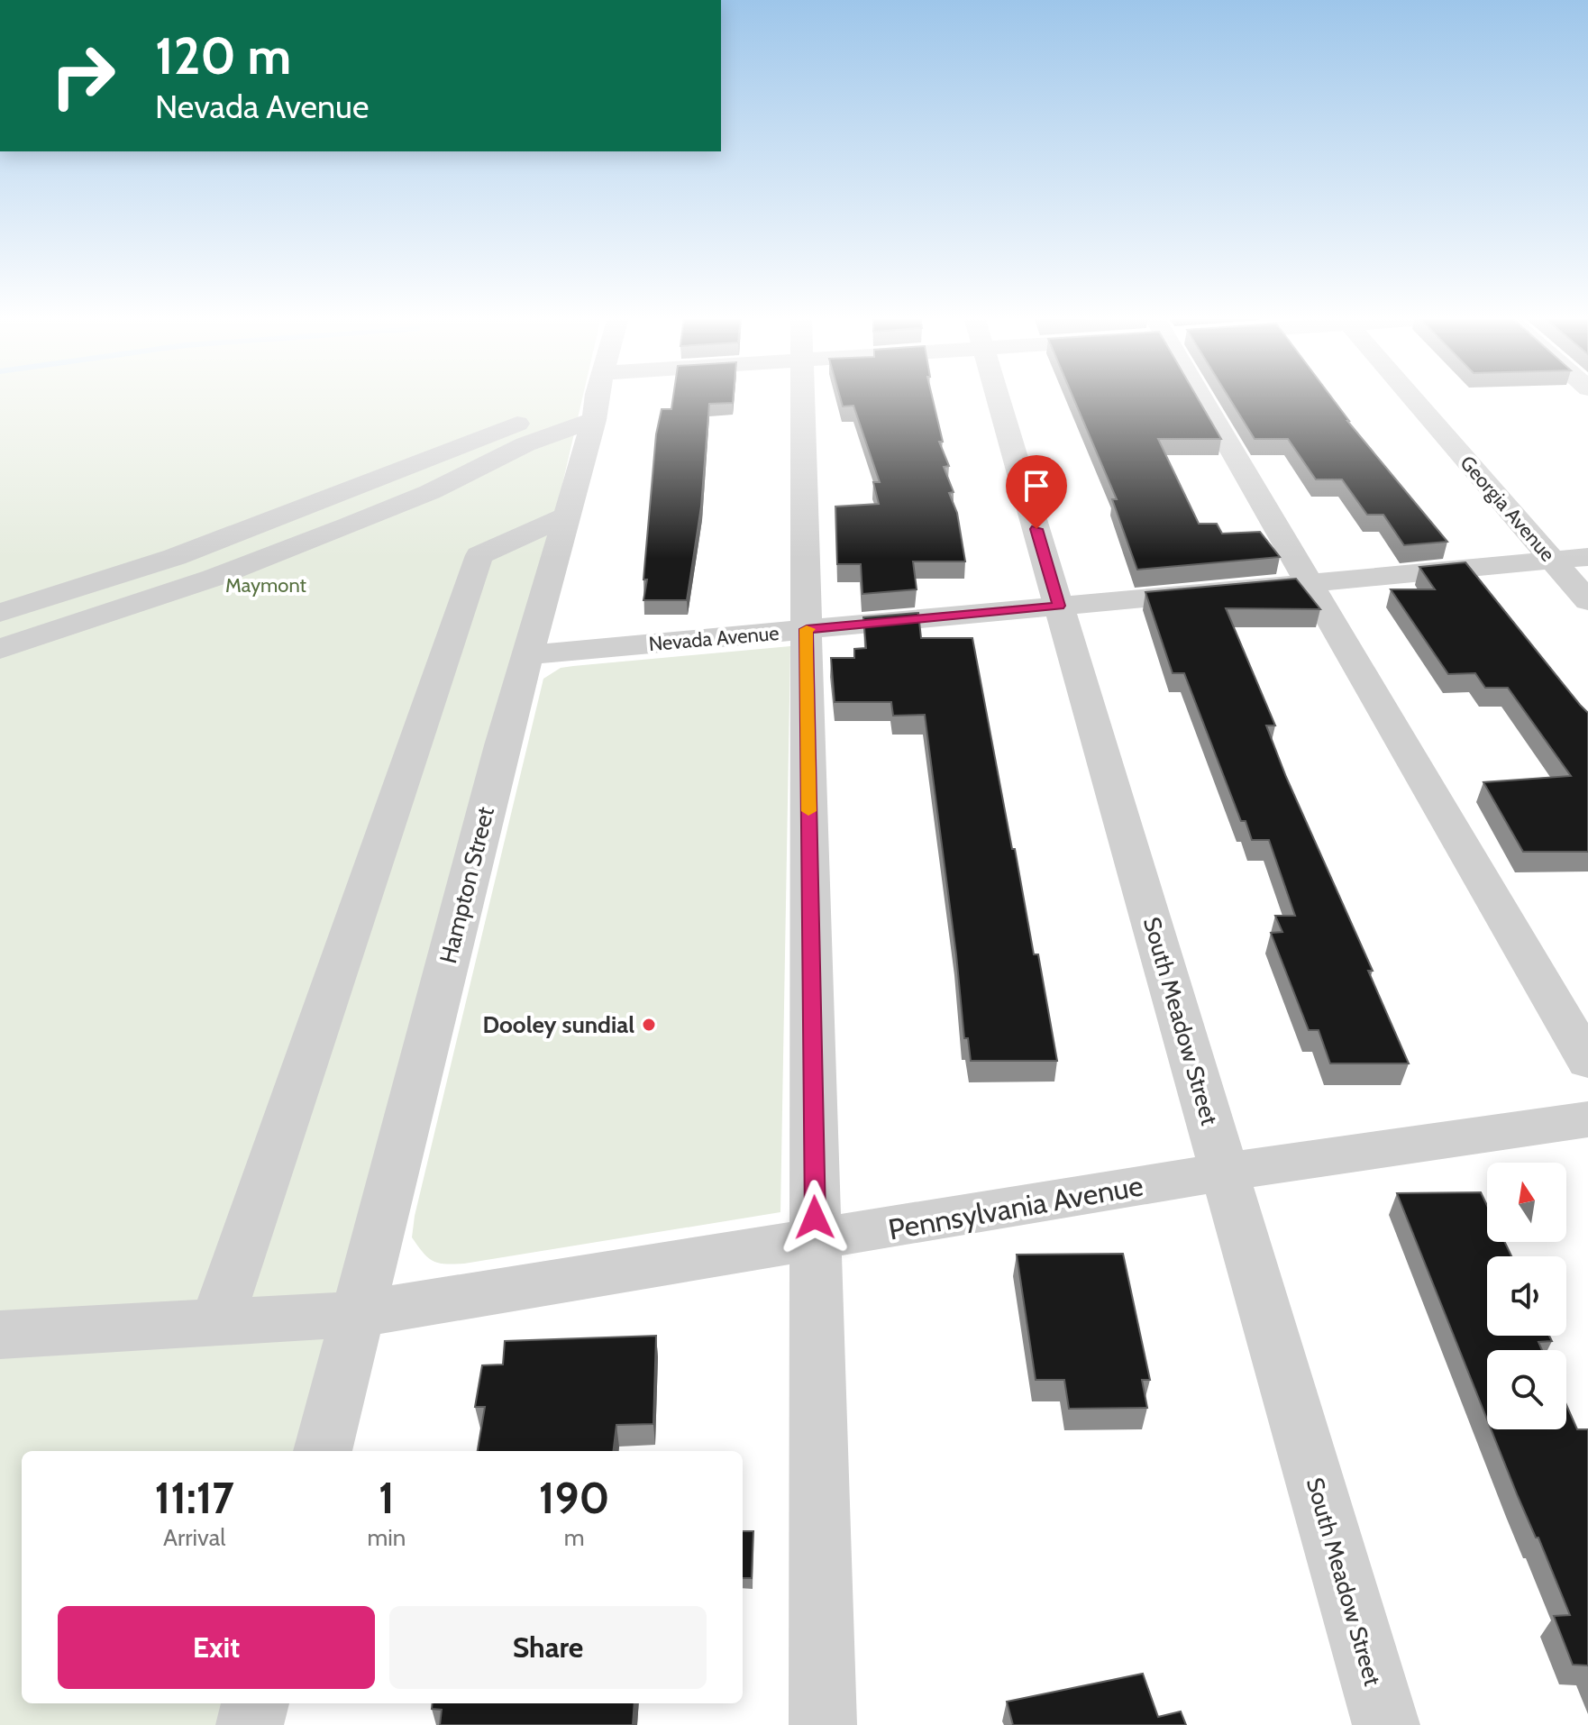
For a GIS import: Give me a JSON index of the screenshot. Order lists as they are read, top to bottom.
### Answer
{
  "streets": {
    "street": [
      "Georgia Avenue",
      "Nevada Avenue",
      "Hampton Street",
      "South Meadow Street",
      "Pennsylvania Avenue"
    ]
  },
  "crossings": [
    ["Georgia Avenue", "Nevada Avenue"],
    ["Nevada Avenue", "Hampton Street"],
    ["Nevada Avenue", "South Meadow Street"],
    ["Hampton Street", "Pennsylvania Avenue"],
    ["South Meadow Street", "Pennsylvania Avenue"]
  ],
  "parks": ["Maymont"],
  "places": ["Dooley sundial"],
  "north": "top",
  "page": {
    "turn": ["120 m", "Nevada Avenue"],
    "eta": [
      "11:17",
      "Arrival",
      "1",
      "min",
      "190",
      "m"
    ],
    "buttons": ["Exit", "Share"]
  }
}
